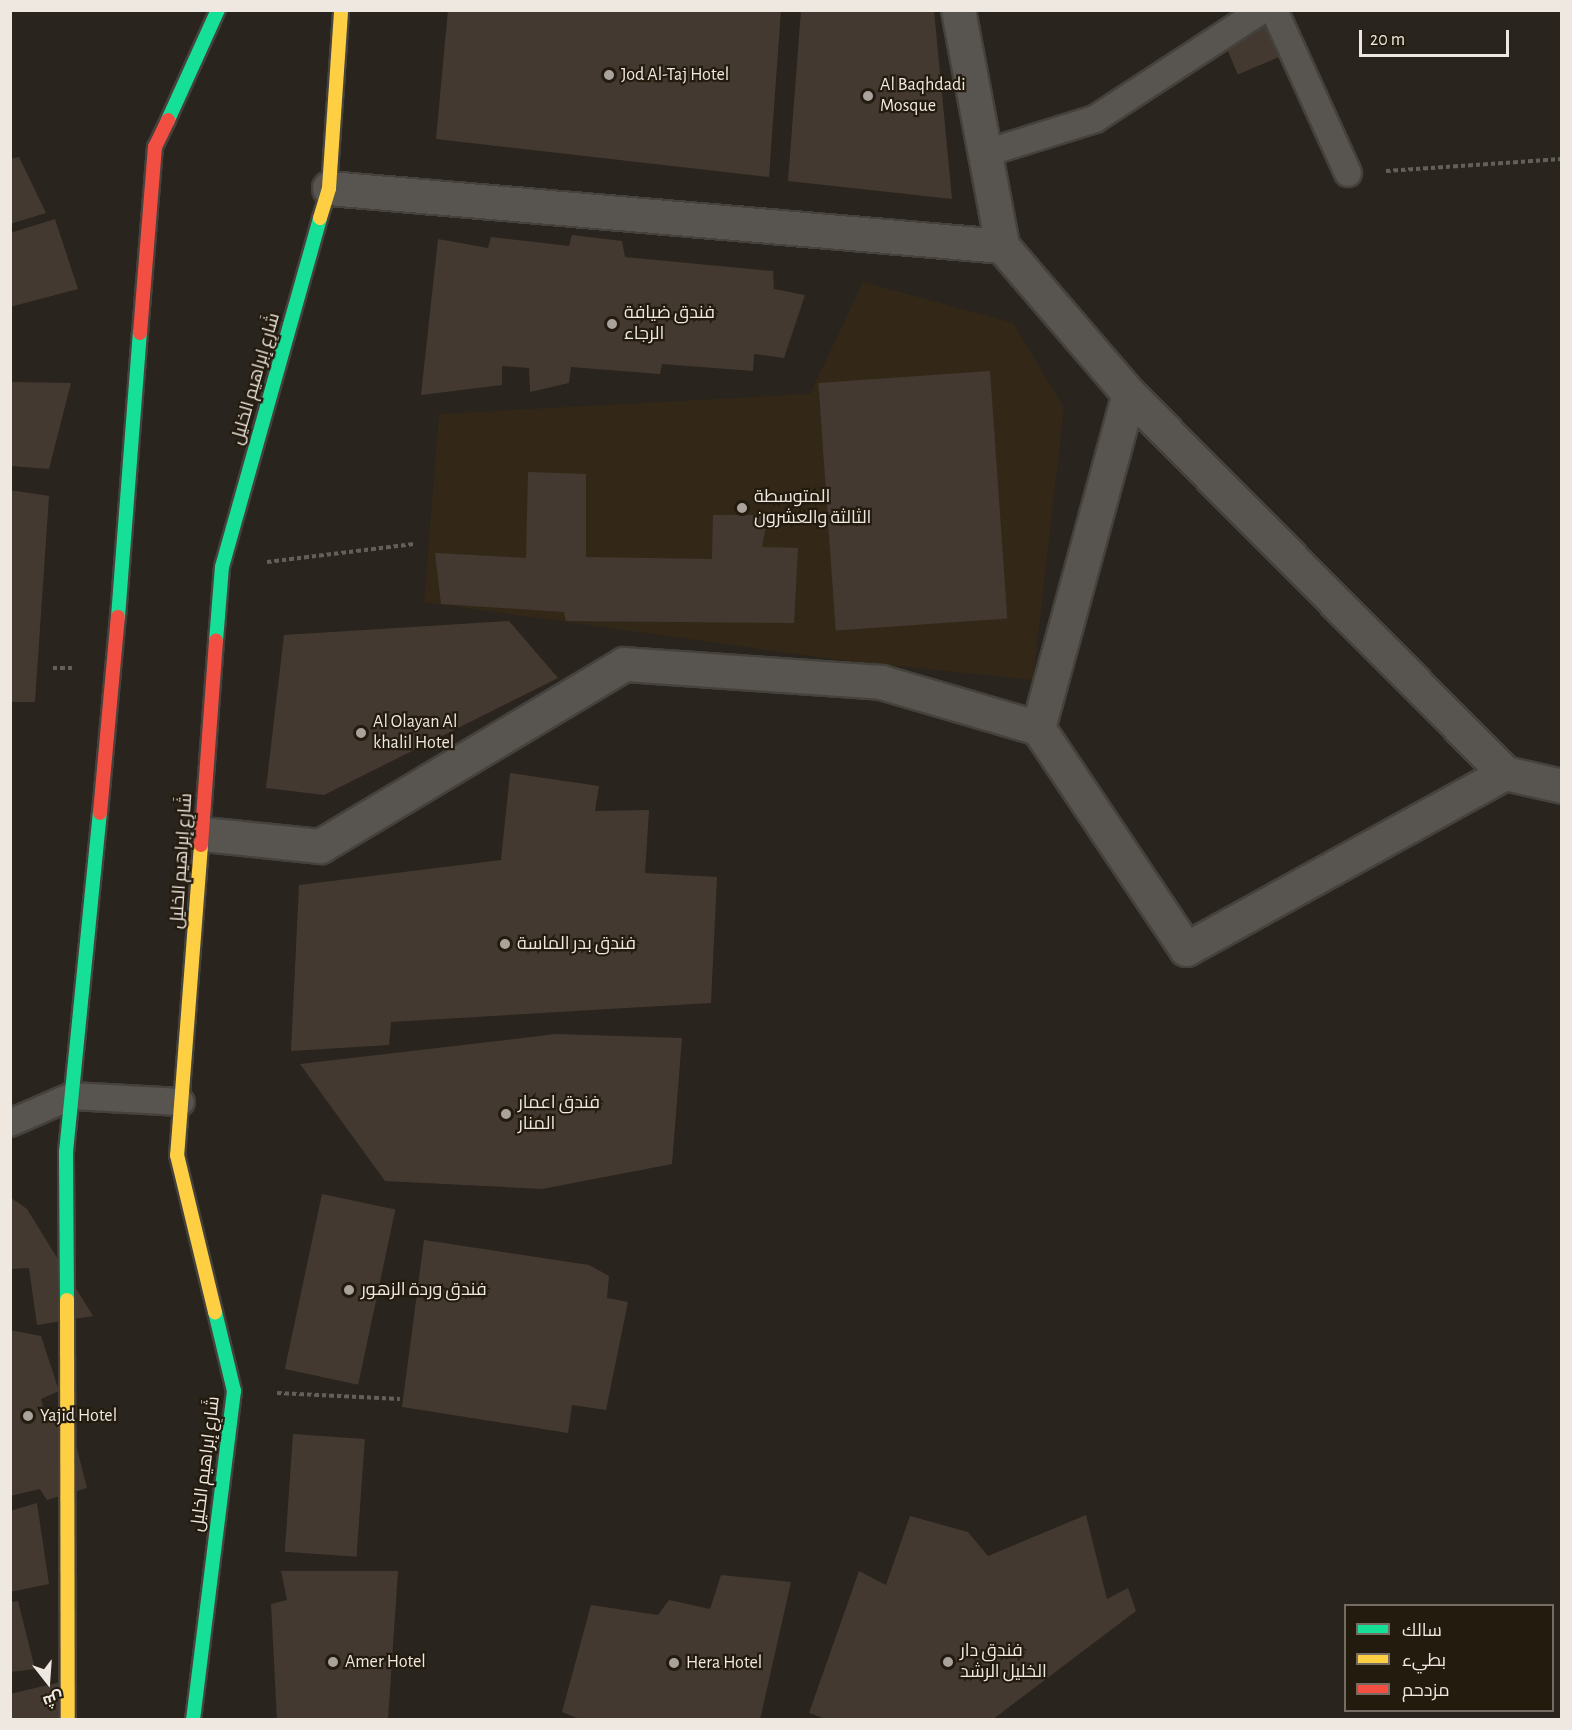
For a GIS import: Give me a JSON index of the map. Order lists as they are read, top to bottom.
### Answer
{
  "streets": {
    "main road": ["شَارِع إبراهيم الخليل"]
  },
  "places": [
    "Jod Al-Taj Hotel",
    "Al Baqhdadi Mosque",
    "فندق ضيافة الرجاء",
    "المتوسطة الثالثة والعشرون",
    "Al Olayan Al khalil Hotel",
    "فندق بدر الماسة",
    "فندق اعمار المنار",
    "فندق وردة الزهور",
    "Yajid Hotel",
    "Amer Hotel",
    "فندق دار الخليل الرشد",
    "Hera Hotel"
  ],
  "legend": ["سالك", "بطيء", "مزدحم"],
  "scale_bar": "20 m",
  "north": "bottom"
}
